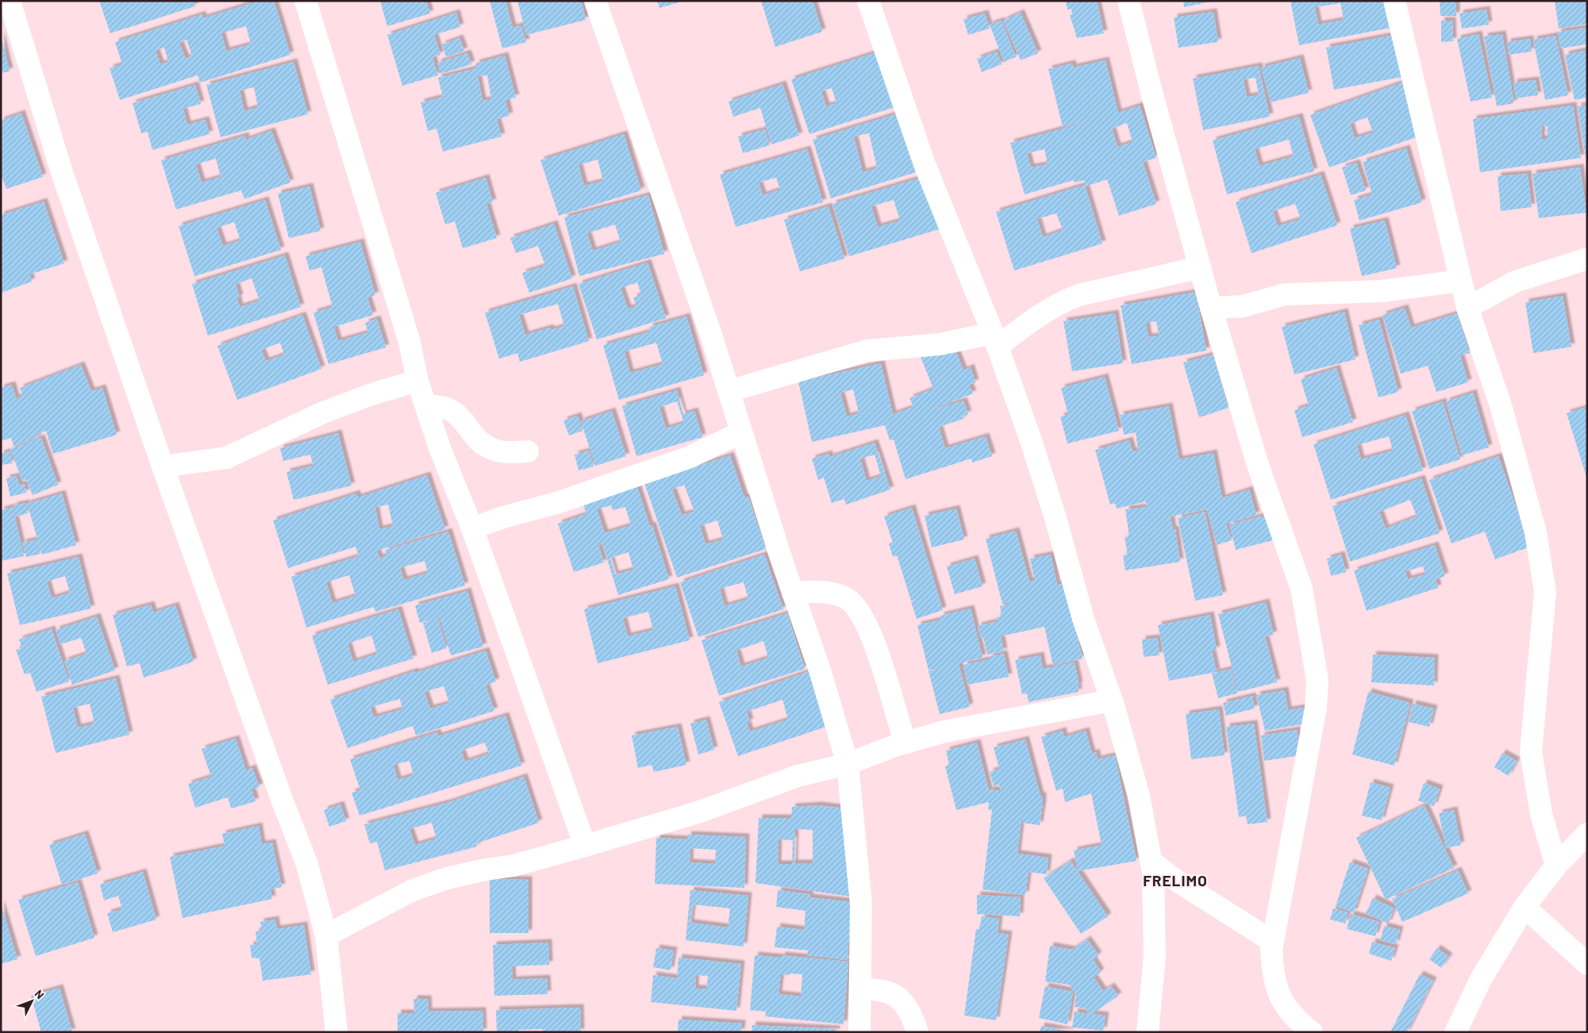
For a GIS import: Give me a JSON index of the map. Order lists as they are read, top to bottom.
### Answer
{
  "districts": ["FRELIMO"],
  "north": "top right"
}
